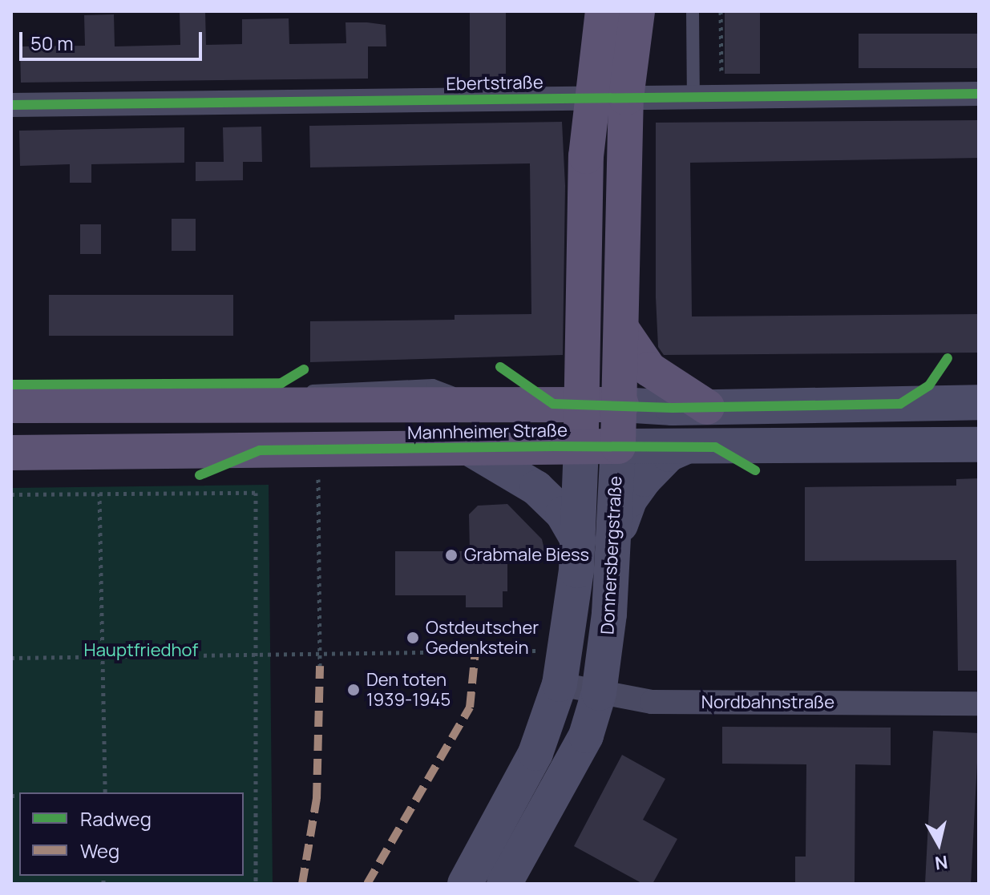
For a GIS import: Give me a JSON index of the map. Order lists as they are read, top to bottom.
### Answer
{
  "streets": {
    "main road": ["Mannheimer Straße", "Donnersbergstraße"],
    "street": ["Ebertstraße", "Nordbahnstraße"]
  },
  "crossings": [
    ["Ebertstraße", "Donnersbergstraße"],
    ["Mannheimer Straße", "Donnersbergstraße"],
    ["Donnersbergstraße", "Nordbahnstraße"]
  ],
  "parks": ["Hauptfriedhof"],
  "places": ["Grabmale Biess", "Ostdeutscher Gedenkstein", "Den toten 1939-1945"],
  "legend": ["Radweg", "Weg"],
  "scale_bar": "50 m",
  "north": "bottom"
}
